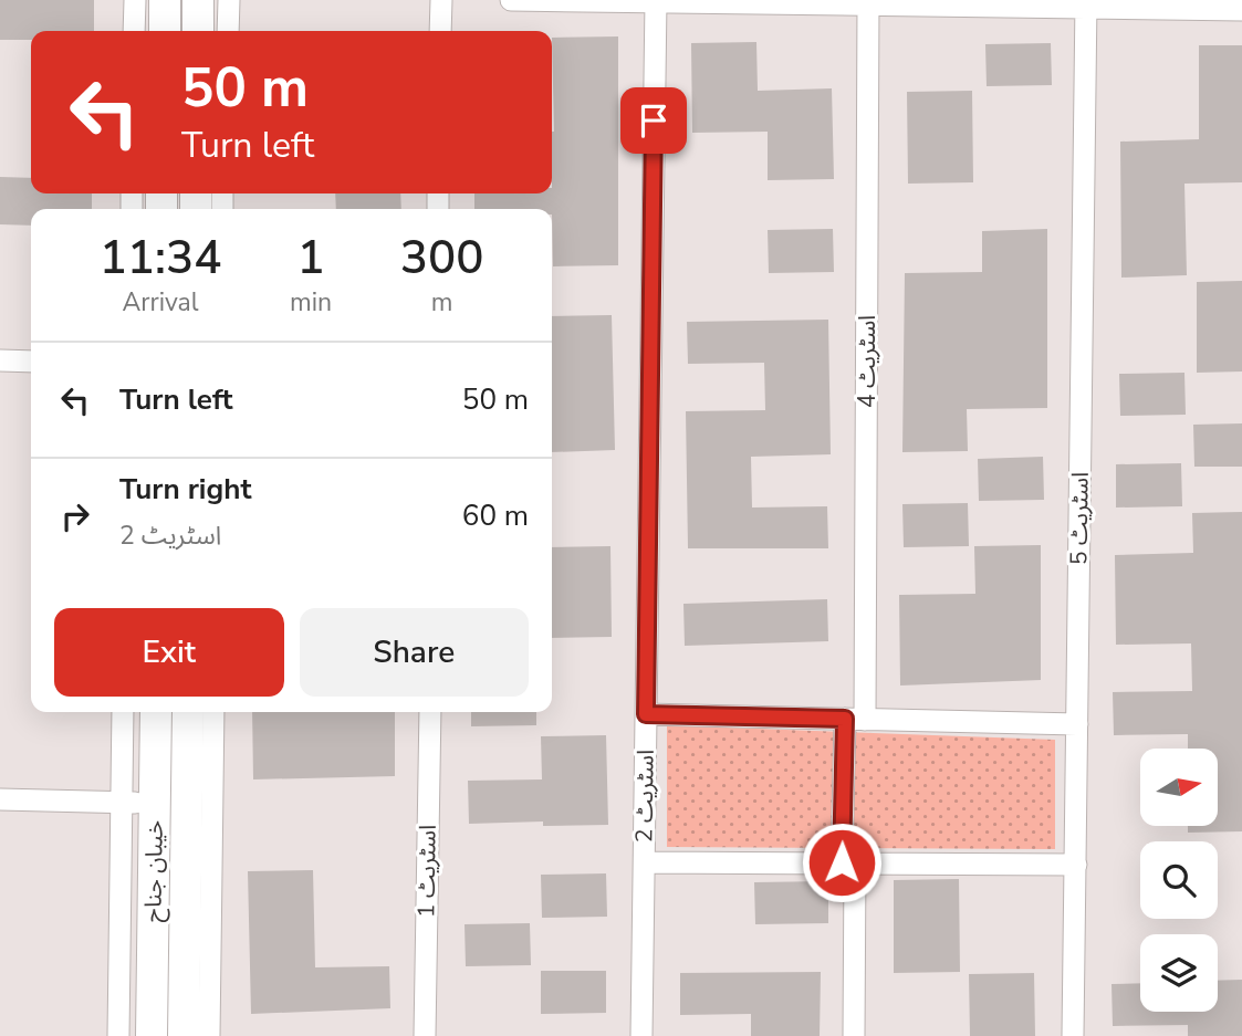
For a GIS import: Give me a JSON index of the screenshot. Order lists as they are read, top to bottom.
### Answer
{
  "streets": {
    "main road": ["خیبان جناح"],
    "street": [
      "اسٹریٹ 4",
      "اسٹریٹ 5",
      "اسٹریٹ 2",
      "اسٹریٹ 1"
    ]
  },
  "north": "right",
  "page": {
    "turn": ["50 m", "Turn left"],
    "eta": [
      "11:34",
      "Arrival",
      "1",
      "min",
      "300",
      "m"
    ],
    "list": [
      {
        "name": "Turn left",
        "value": "50 m"
      },
      {
        "name": "Turn right",
        "note": "اسٹریٹ 2",
        "value": "60 m"
      }
    ],
    "buttons": ["Exit", "Share"]
  }
}
